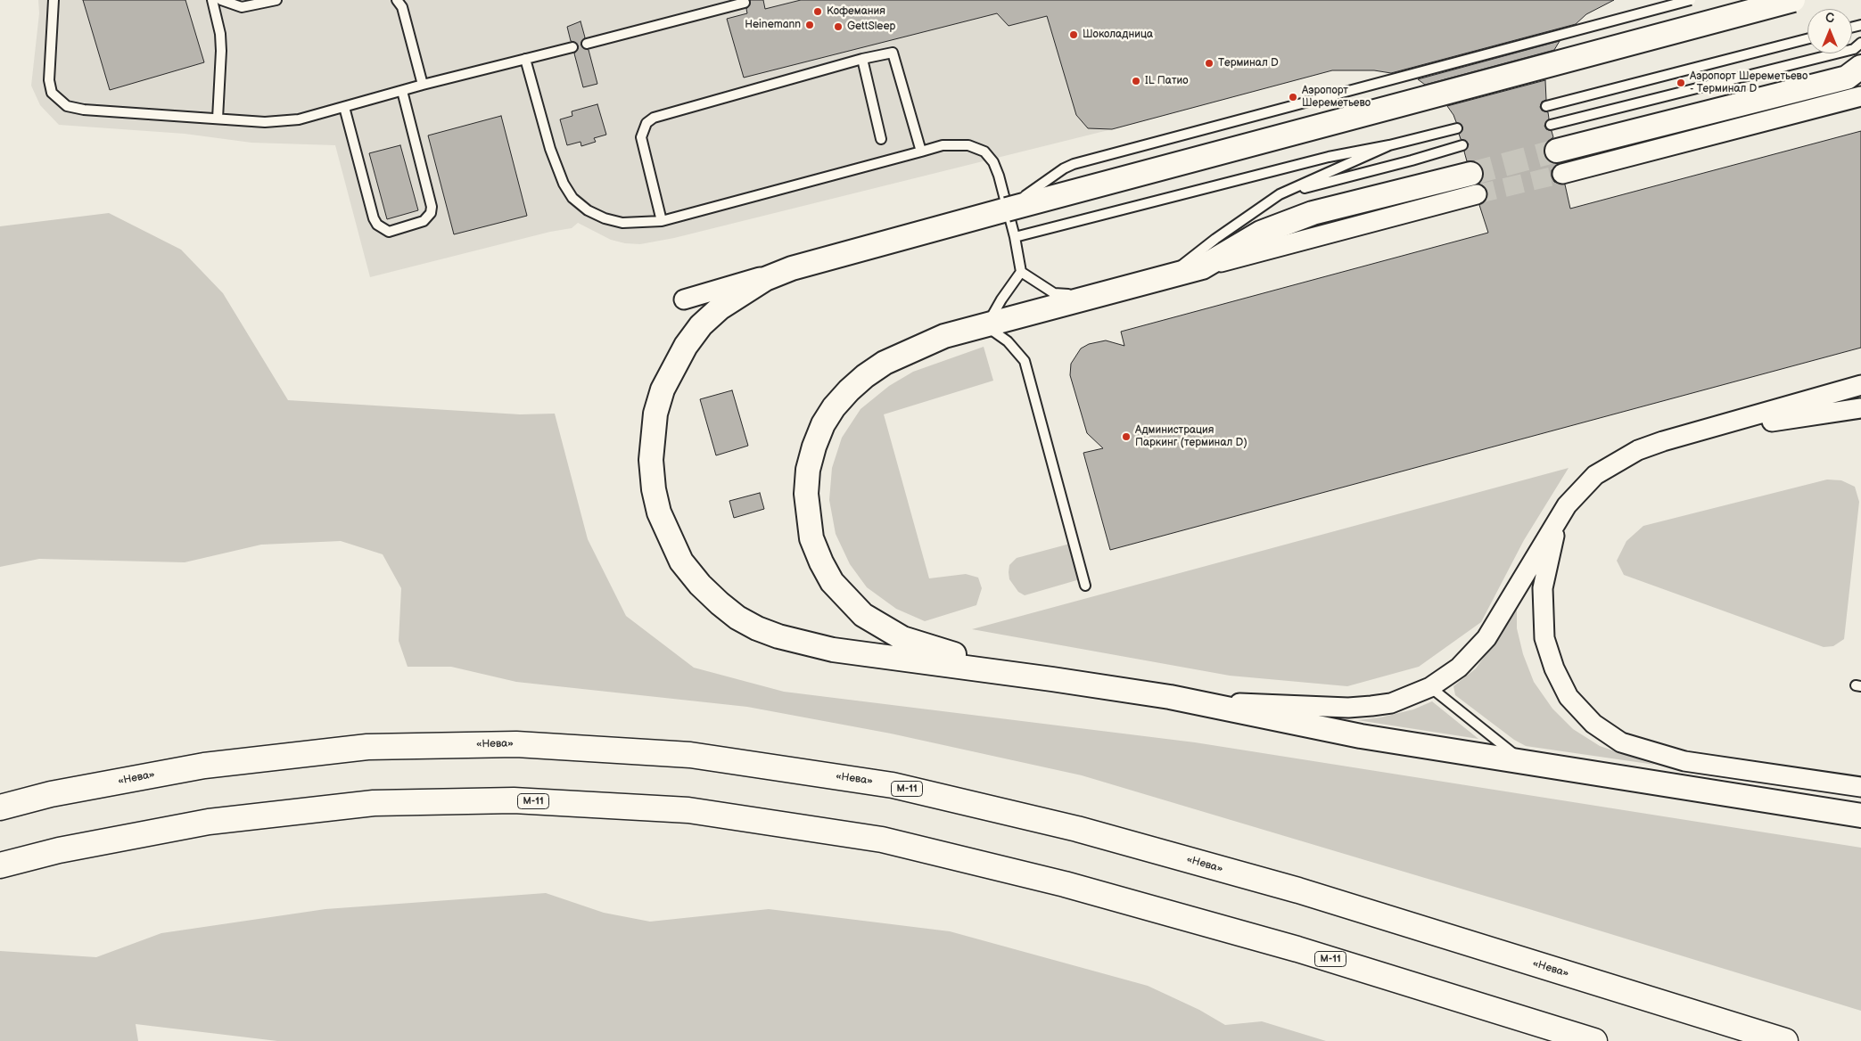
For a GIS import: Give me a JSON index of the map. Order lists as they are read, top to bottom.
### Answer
{
  "streets": {
    "highway": ["«Нева»", "М-11"]
  },
  "places": [
    "Кофемания",
    "Heinemann",
    "GettSleep",
    "Шоколадница",
    "Терминал D",
    "IL Патио",
    "Аэропорт Шереметьево - Терминал D",
    "Аэропорт Шереметьево",
    "Администрация Паркинг (терминал D)"
  ],
  "north": "top"
}
